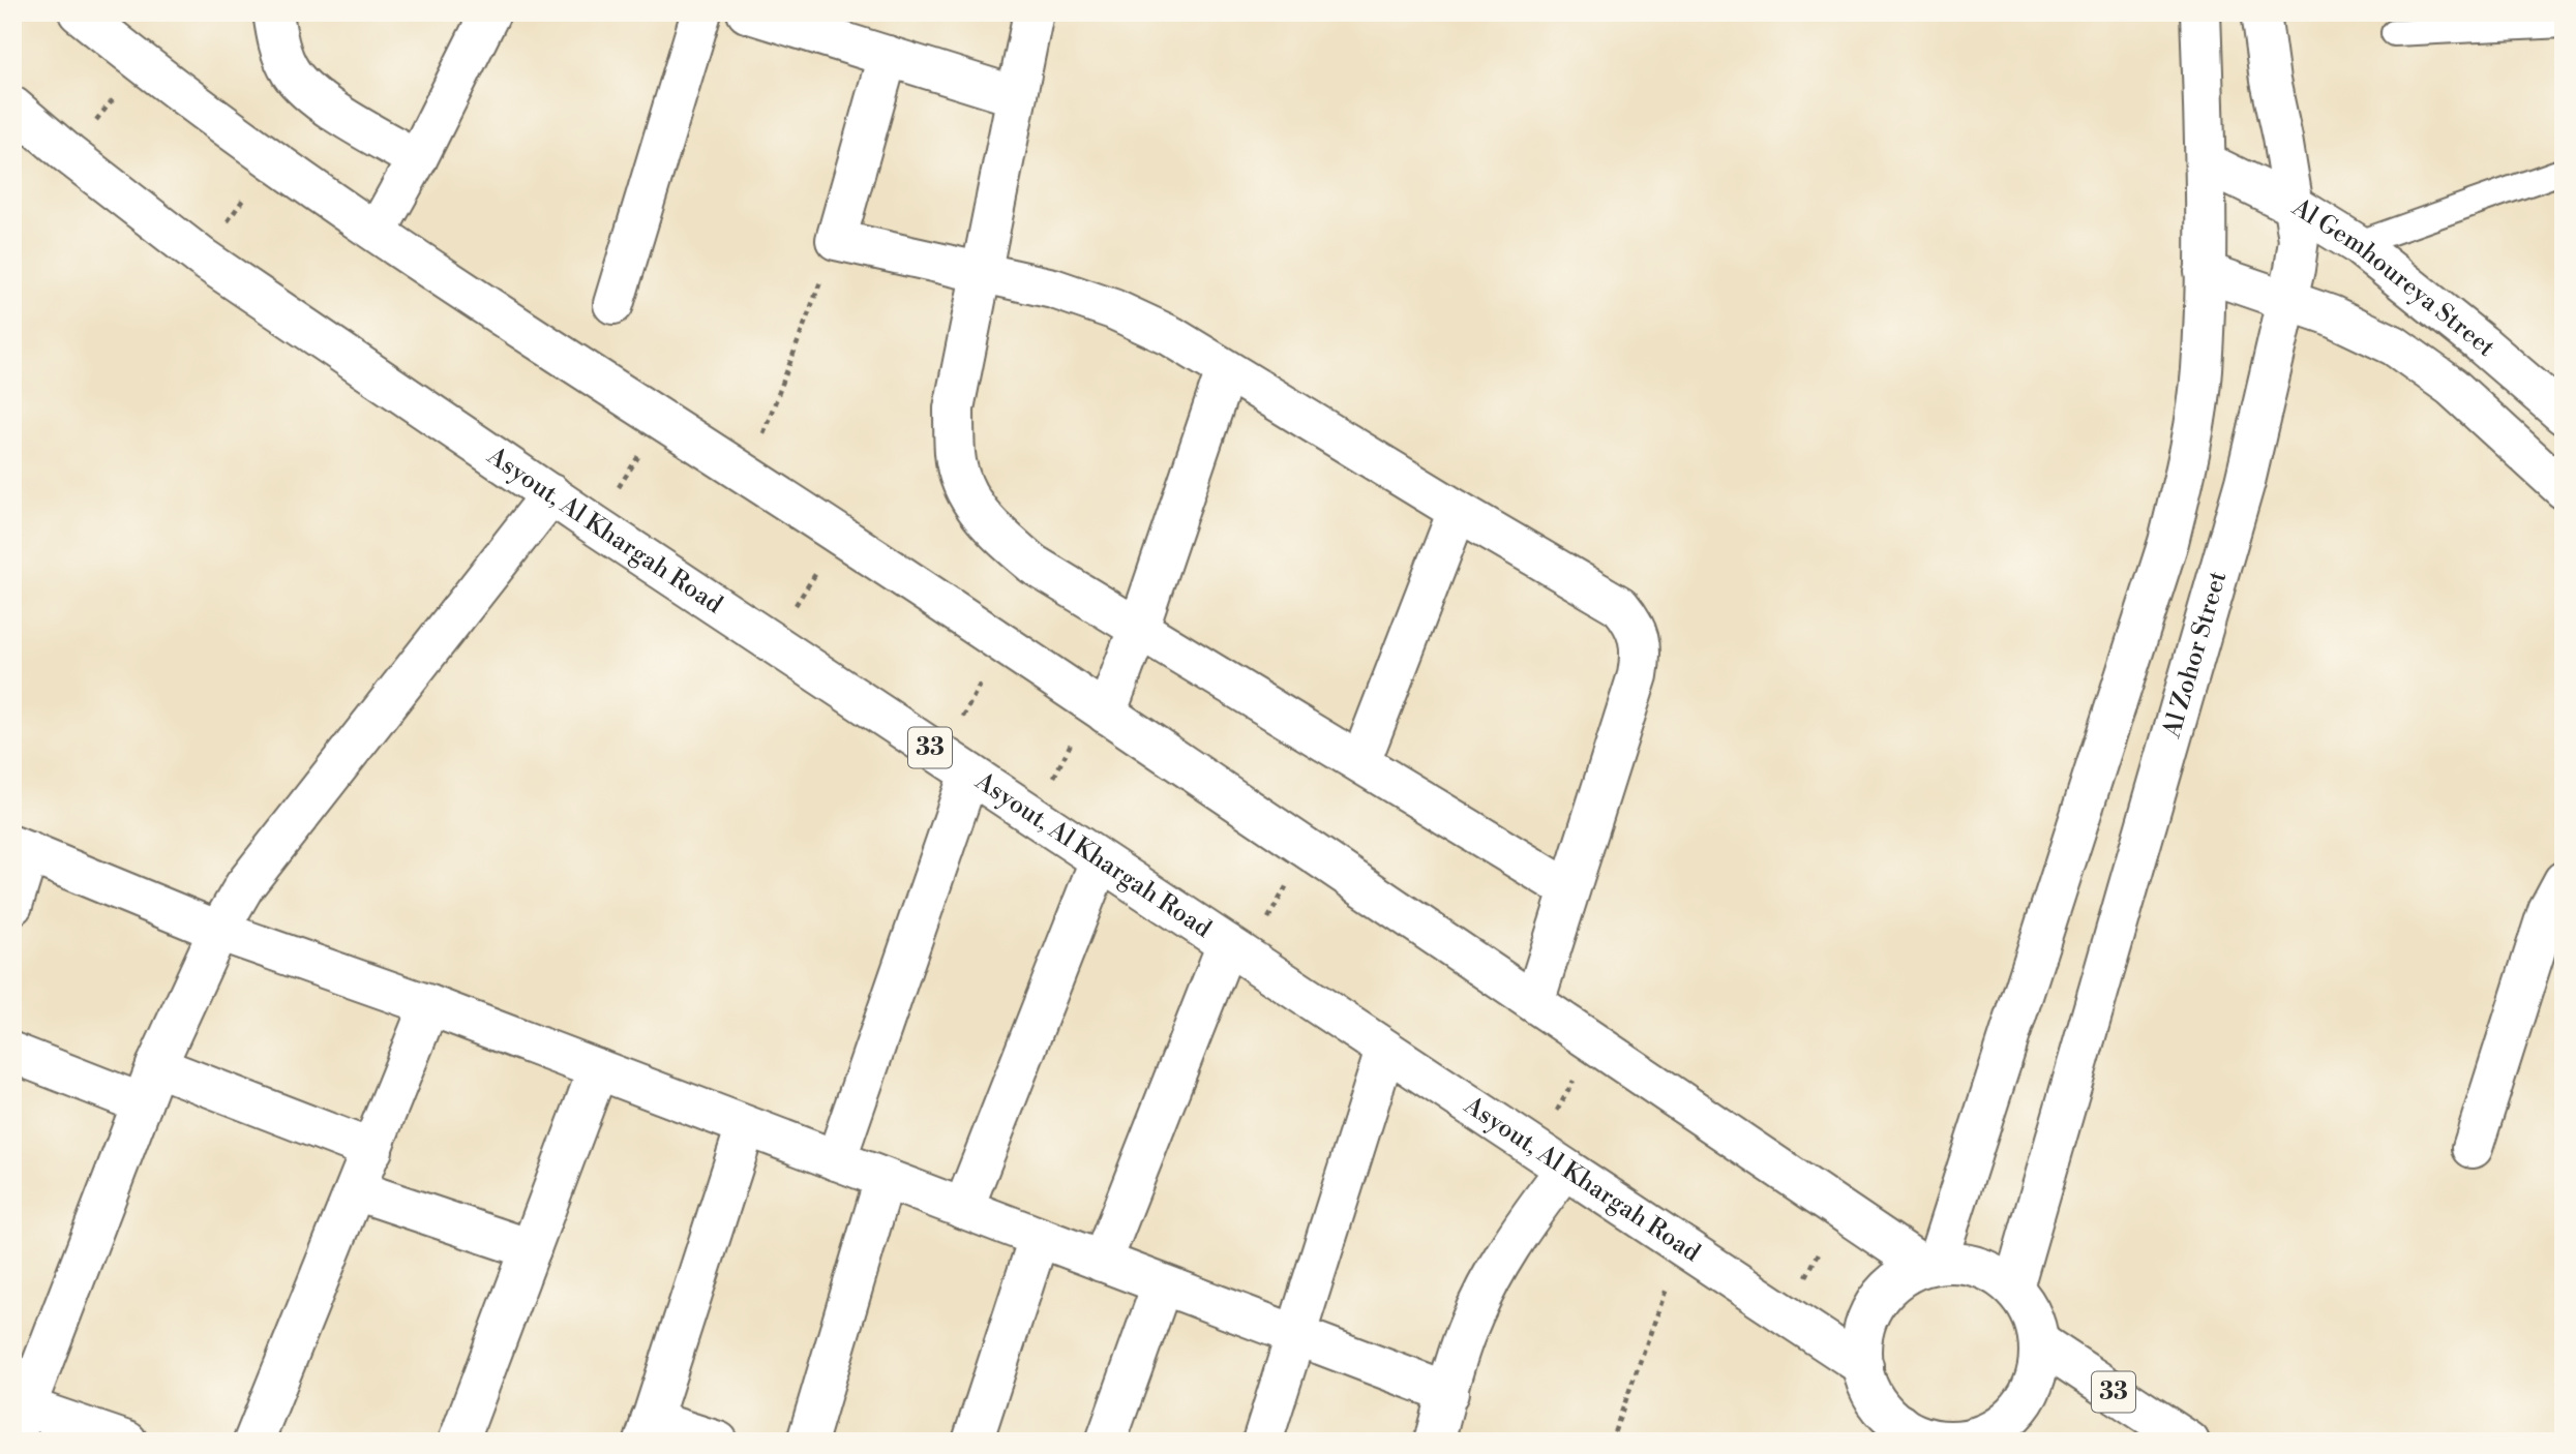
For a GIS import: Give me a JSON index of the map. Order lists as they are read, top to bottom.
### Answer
{
  "streets": {
    "main road": [
      "Al Gemhoureya Street",
      "Asyout, Al Khargah Road",
      "Al Zohor Street",
      "33"
    ]
  },
  "crossings": [
    ["Al Gemhoureya Street", "Al Zohor Street"],
    ["Asyout, Al Khargah Road", "Al Zohor Street"],
    ["Asyout, Al Khargah Road", "33"],
    ["Al Zohor Street", "33"]
  ]
}
